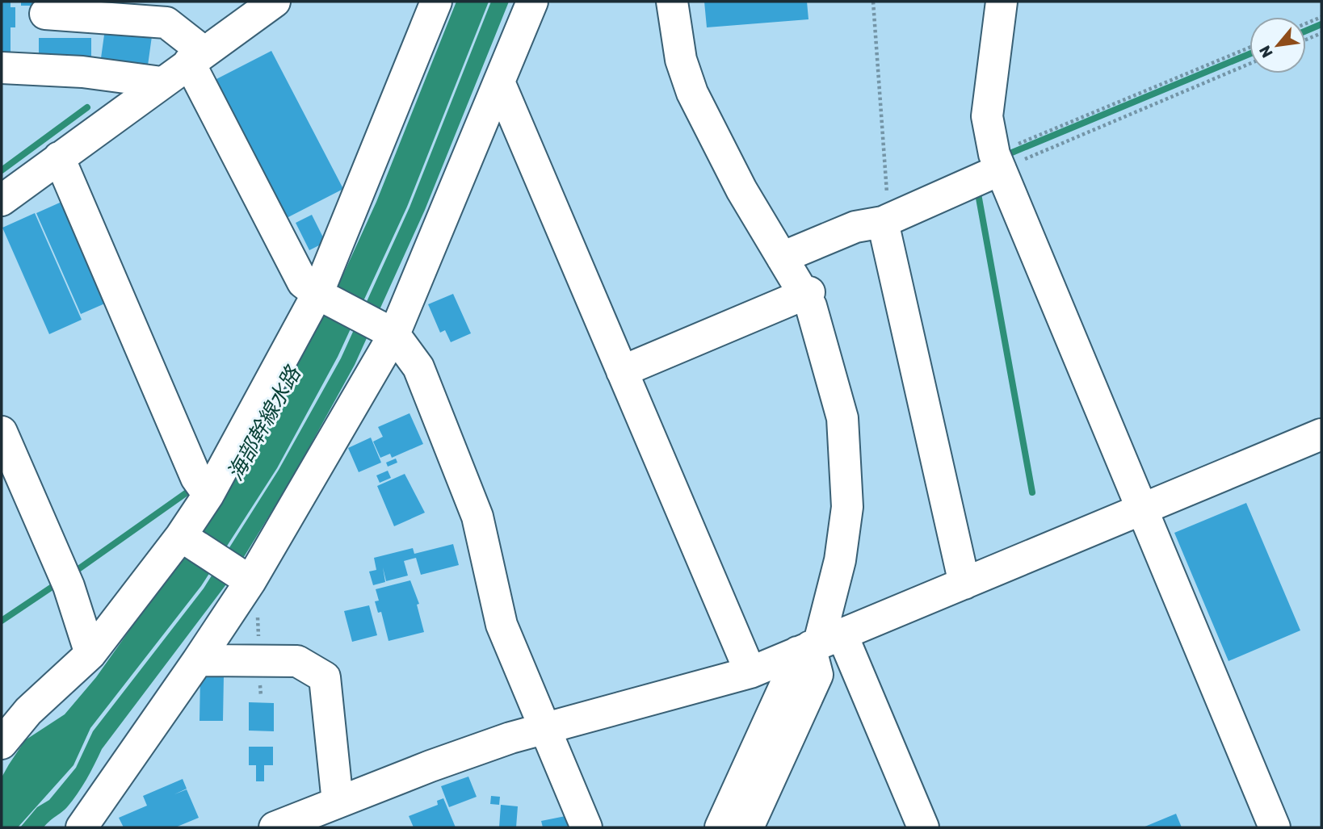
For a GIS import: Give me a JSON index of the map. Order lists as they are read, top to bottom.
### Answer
{
  "water": ["海部幹線水路"],
  "north": "bottom left"
}
